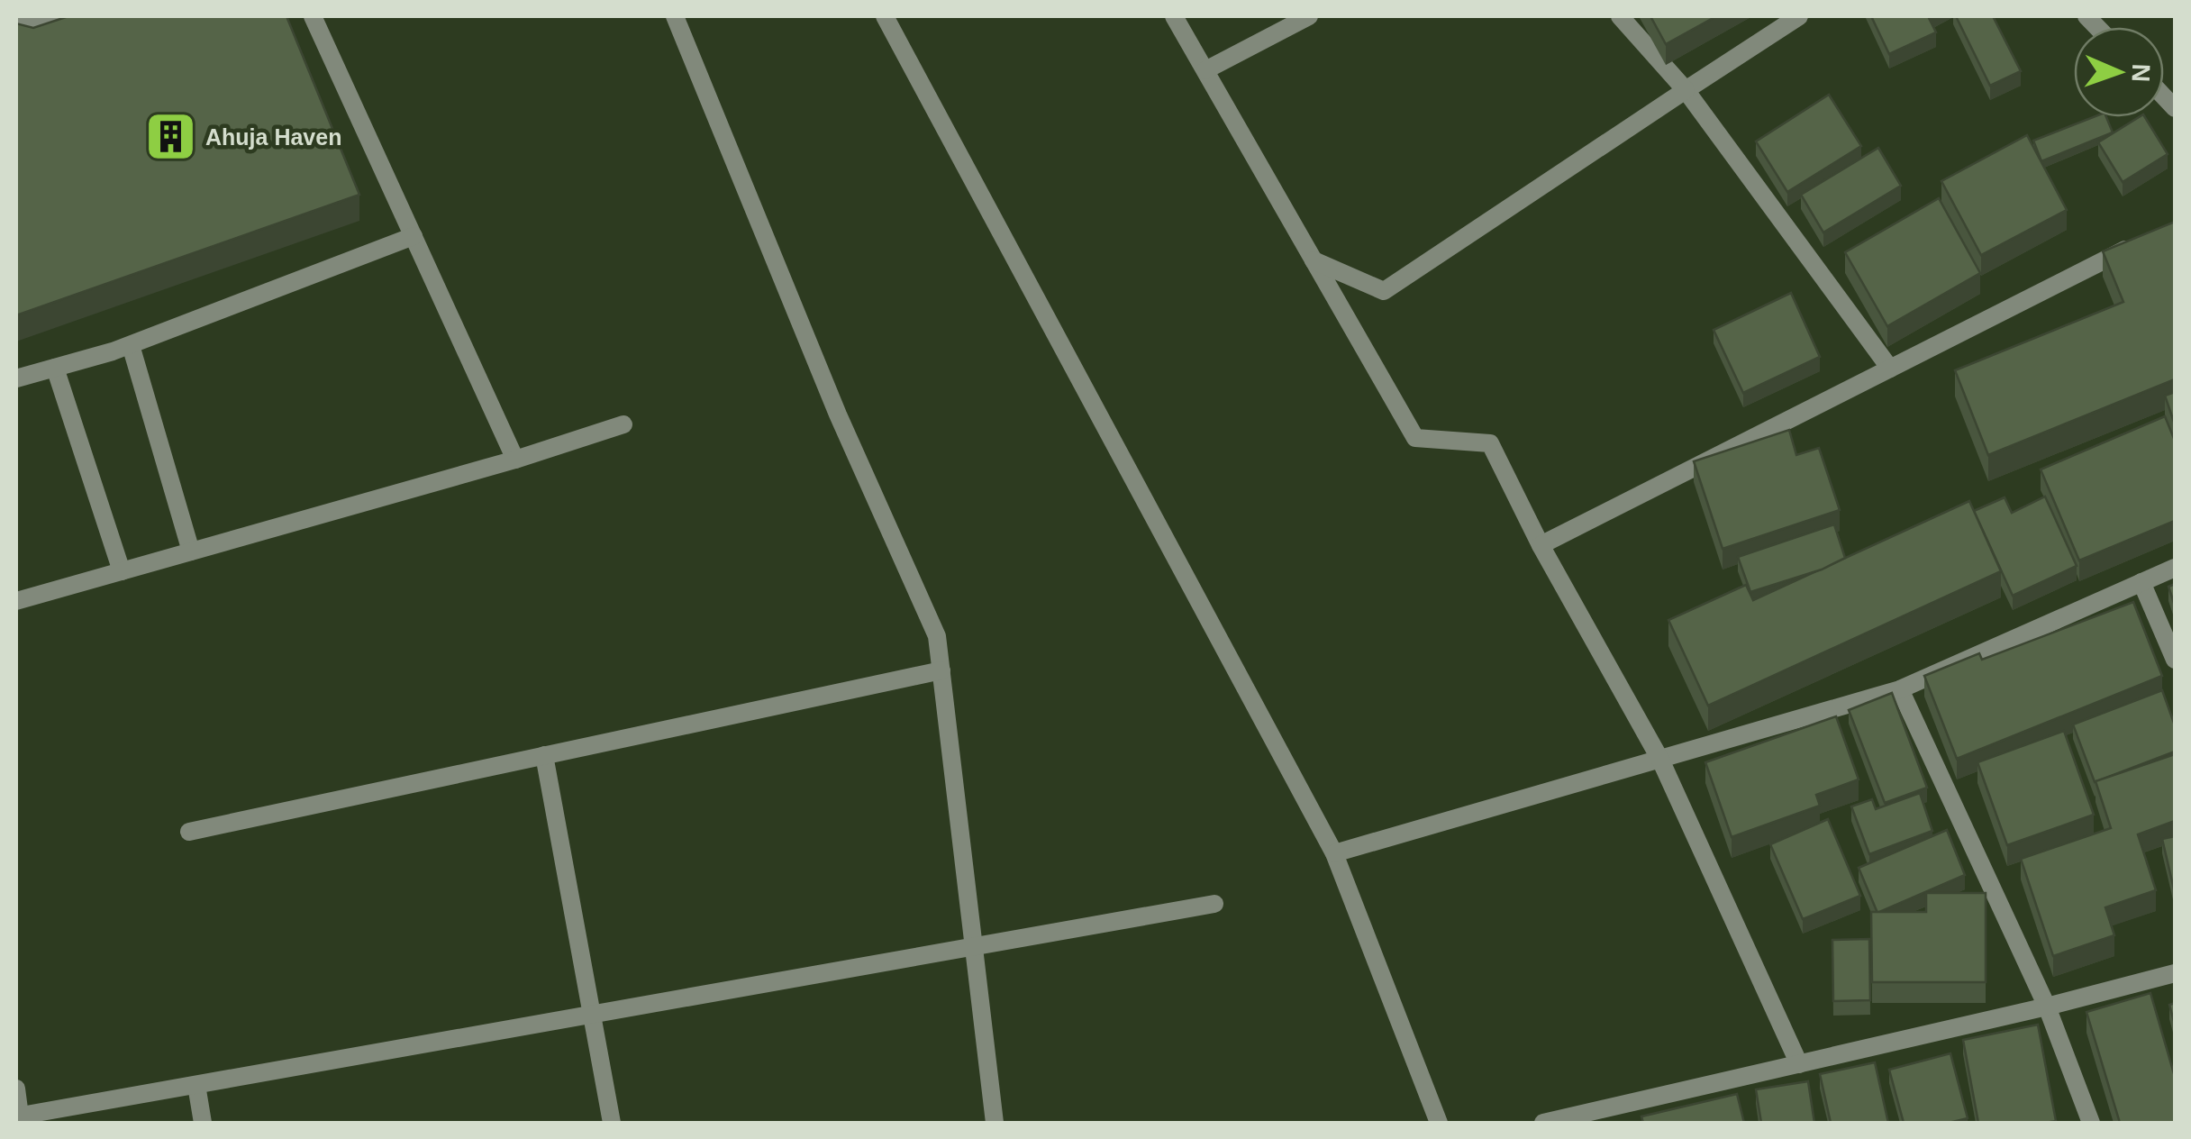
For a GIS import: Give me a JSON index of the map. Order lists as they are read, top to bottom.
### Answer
{
  "places": {
    "building": ["Ahuja Haven"]
  },
  "north": "right"
}
